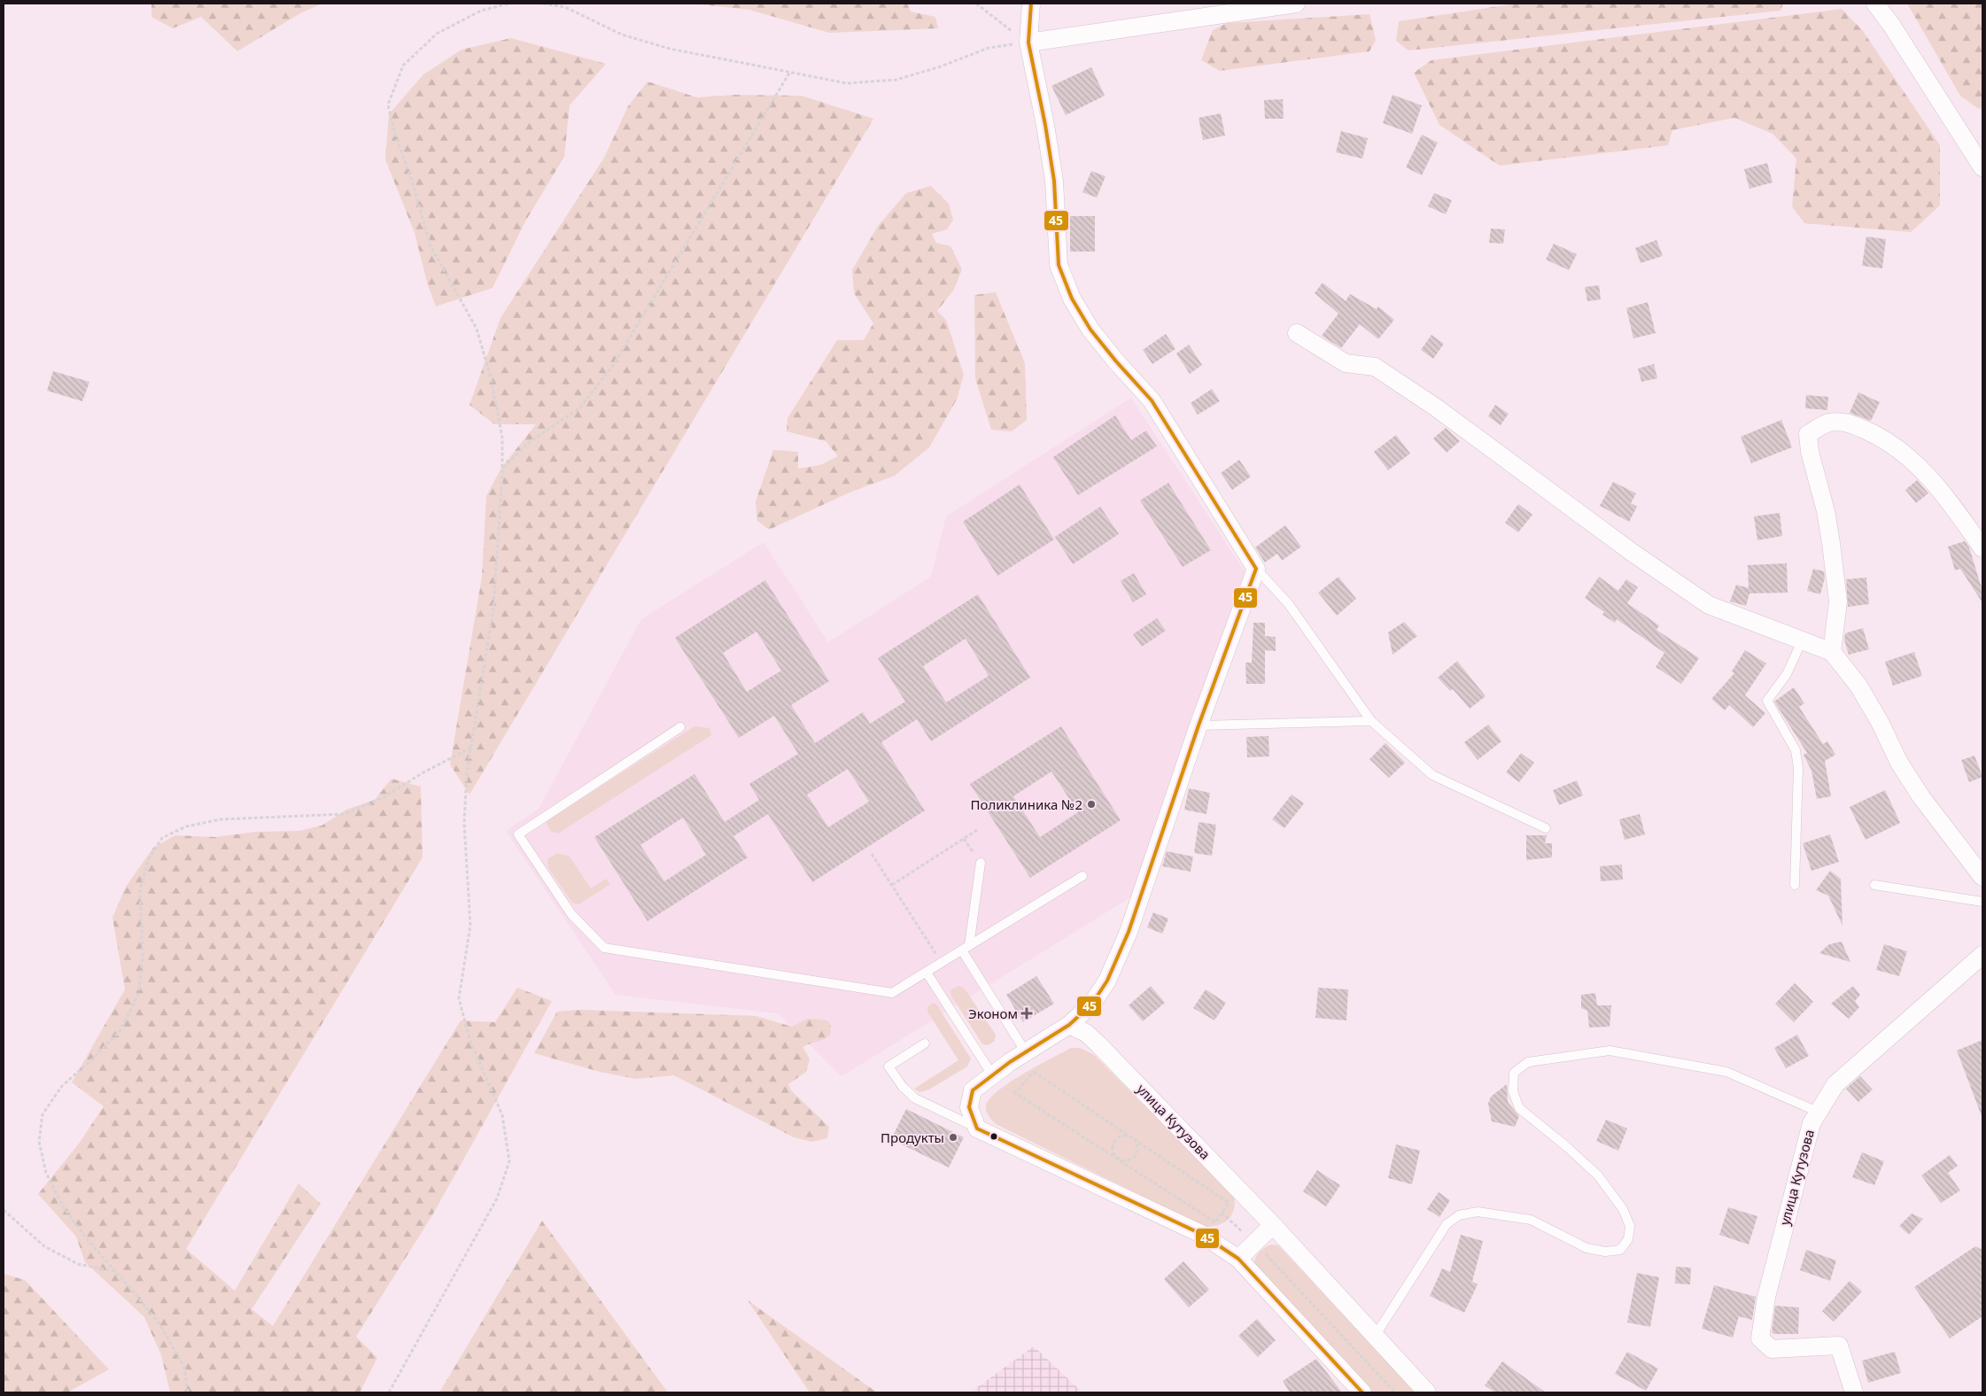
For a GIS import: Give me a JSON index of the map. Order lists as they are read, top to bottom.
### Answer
{
  "streets": {
    "street": ["улица Кутузова"]
  },
  "places": {
    "other": ["Поликлиника №2", "Продукты"],
    "health": ["Эконом"]
  },
  "lines": ["transit line 45"]
}
